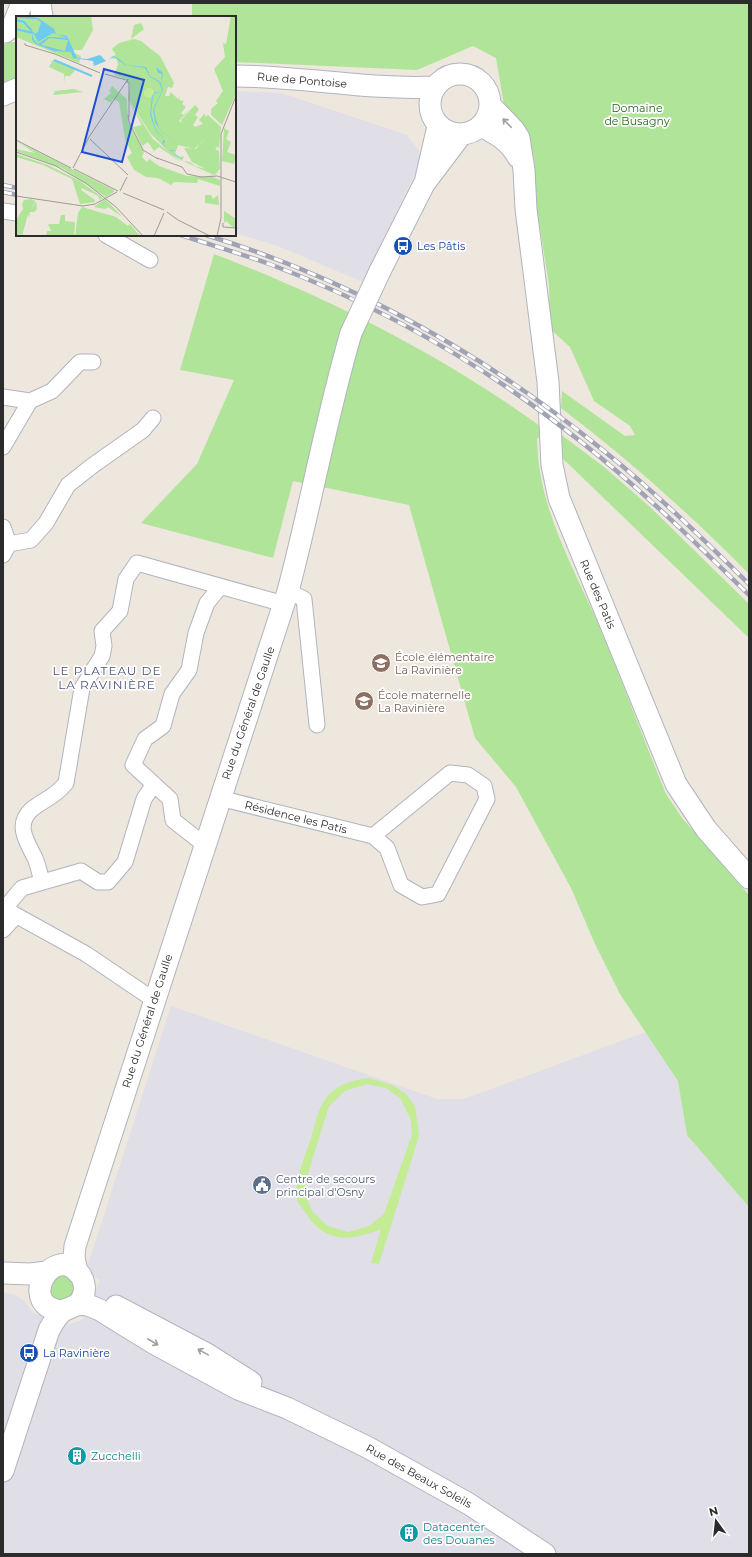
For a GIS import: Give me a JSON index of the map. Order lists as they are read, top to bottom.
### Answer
{
  "streets": {
    "main road": [
      "Rue de Pontoise",
      "Rue des Patis",
      "Rue du Général de Gaulle",
      "Rue des Beaux Soleils"
    ],
    "street": ["Résidence les Patis"]
  },
  "crossings": [
    ["Rue de Pontoise", "Rue des Patis"],
    ["Rue de Pontoise", "Rue du Général de Gaulle"],
    ["Rue des Patis", "Rue du Général de Gaulle"],
    ["Rue du Général de Gaulle", "Résidence les Patis"],
    ["Rue du Général de Gaulle", "Rue des Beaux Soleils"]
  ],
  "districts": ["LE PLATEAU DE LA RAVINIÈRE"],
  "parks": ["Domaine de Busagny"],
  "places": {
    "bus stop": ["Les Pâtis", "La Ravinière"],
    "school or university": ["École élémentaire La Ravinière", "École maternelle La Ravinière"],
    "public building": ["Centre de secours principal d'Osny"],
    "building": ["Zucchelli", "Datacenter des Douanes"]
  },
  "north": "top"
}
